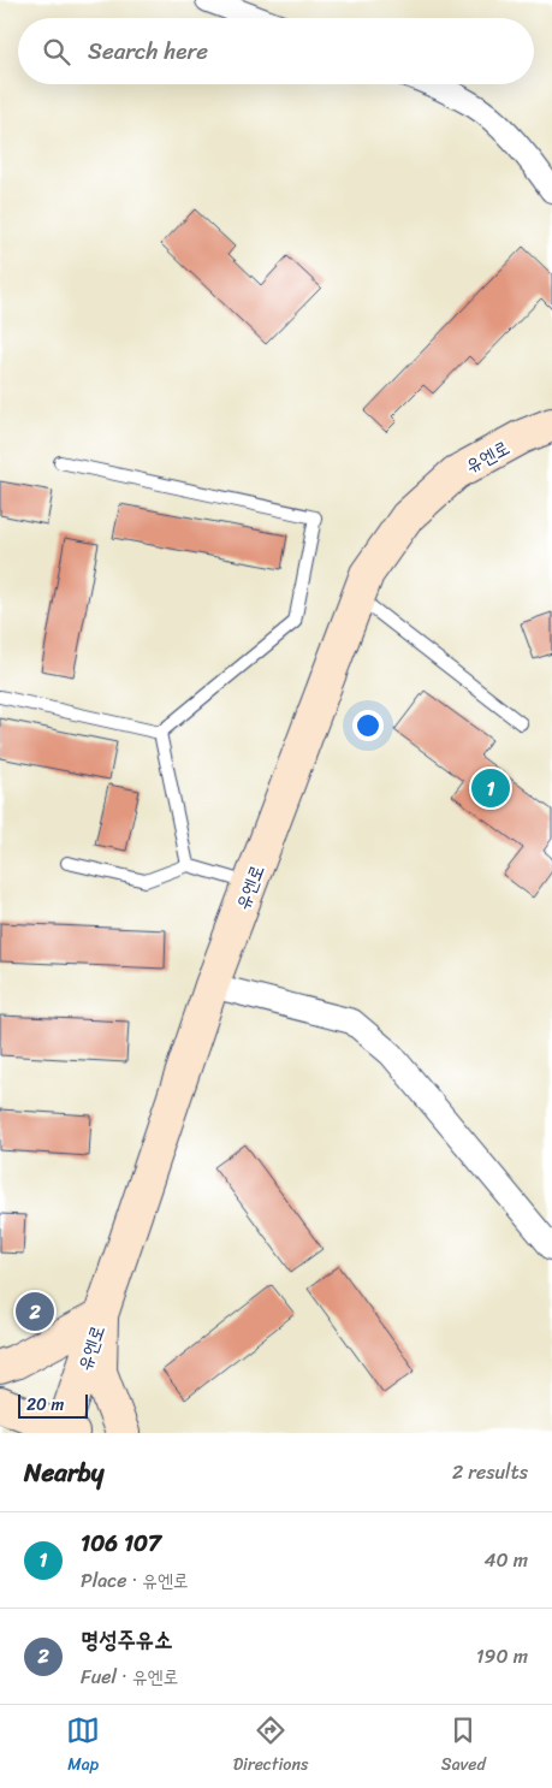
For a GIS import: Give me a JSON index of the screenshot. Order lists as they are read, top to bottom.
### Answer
{
  "streets": {
    "main road": ["유엔로"]
  },
  "scale_bar": "20 m",
  "page": {
    "search": "Search here",
    "pins": ["1", "2"],
    "scale": "20 m",
    "heading": ["Nearby", "2 results"],
    "list": [
      {
        "mark": "1",
        "name": "106 107",
        "note": "Place · 유엔로",
        "value": "40 m"
      },
      {
        "mark": "2",
        "name": "명성주유소",
        "note": "Fuel · 유엔로",
        "value": "190 m"
      }
    ],
    "nav": ["Map", "Directions", "Saved"]
  }
}
